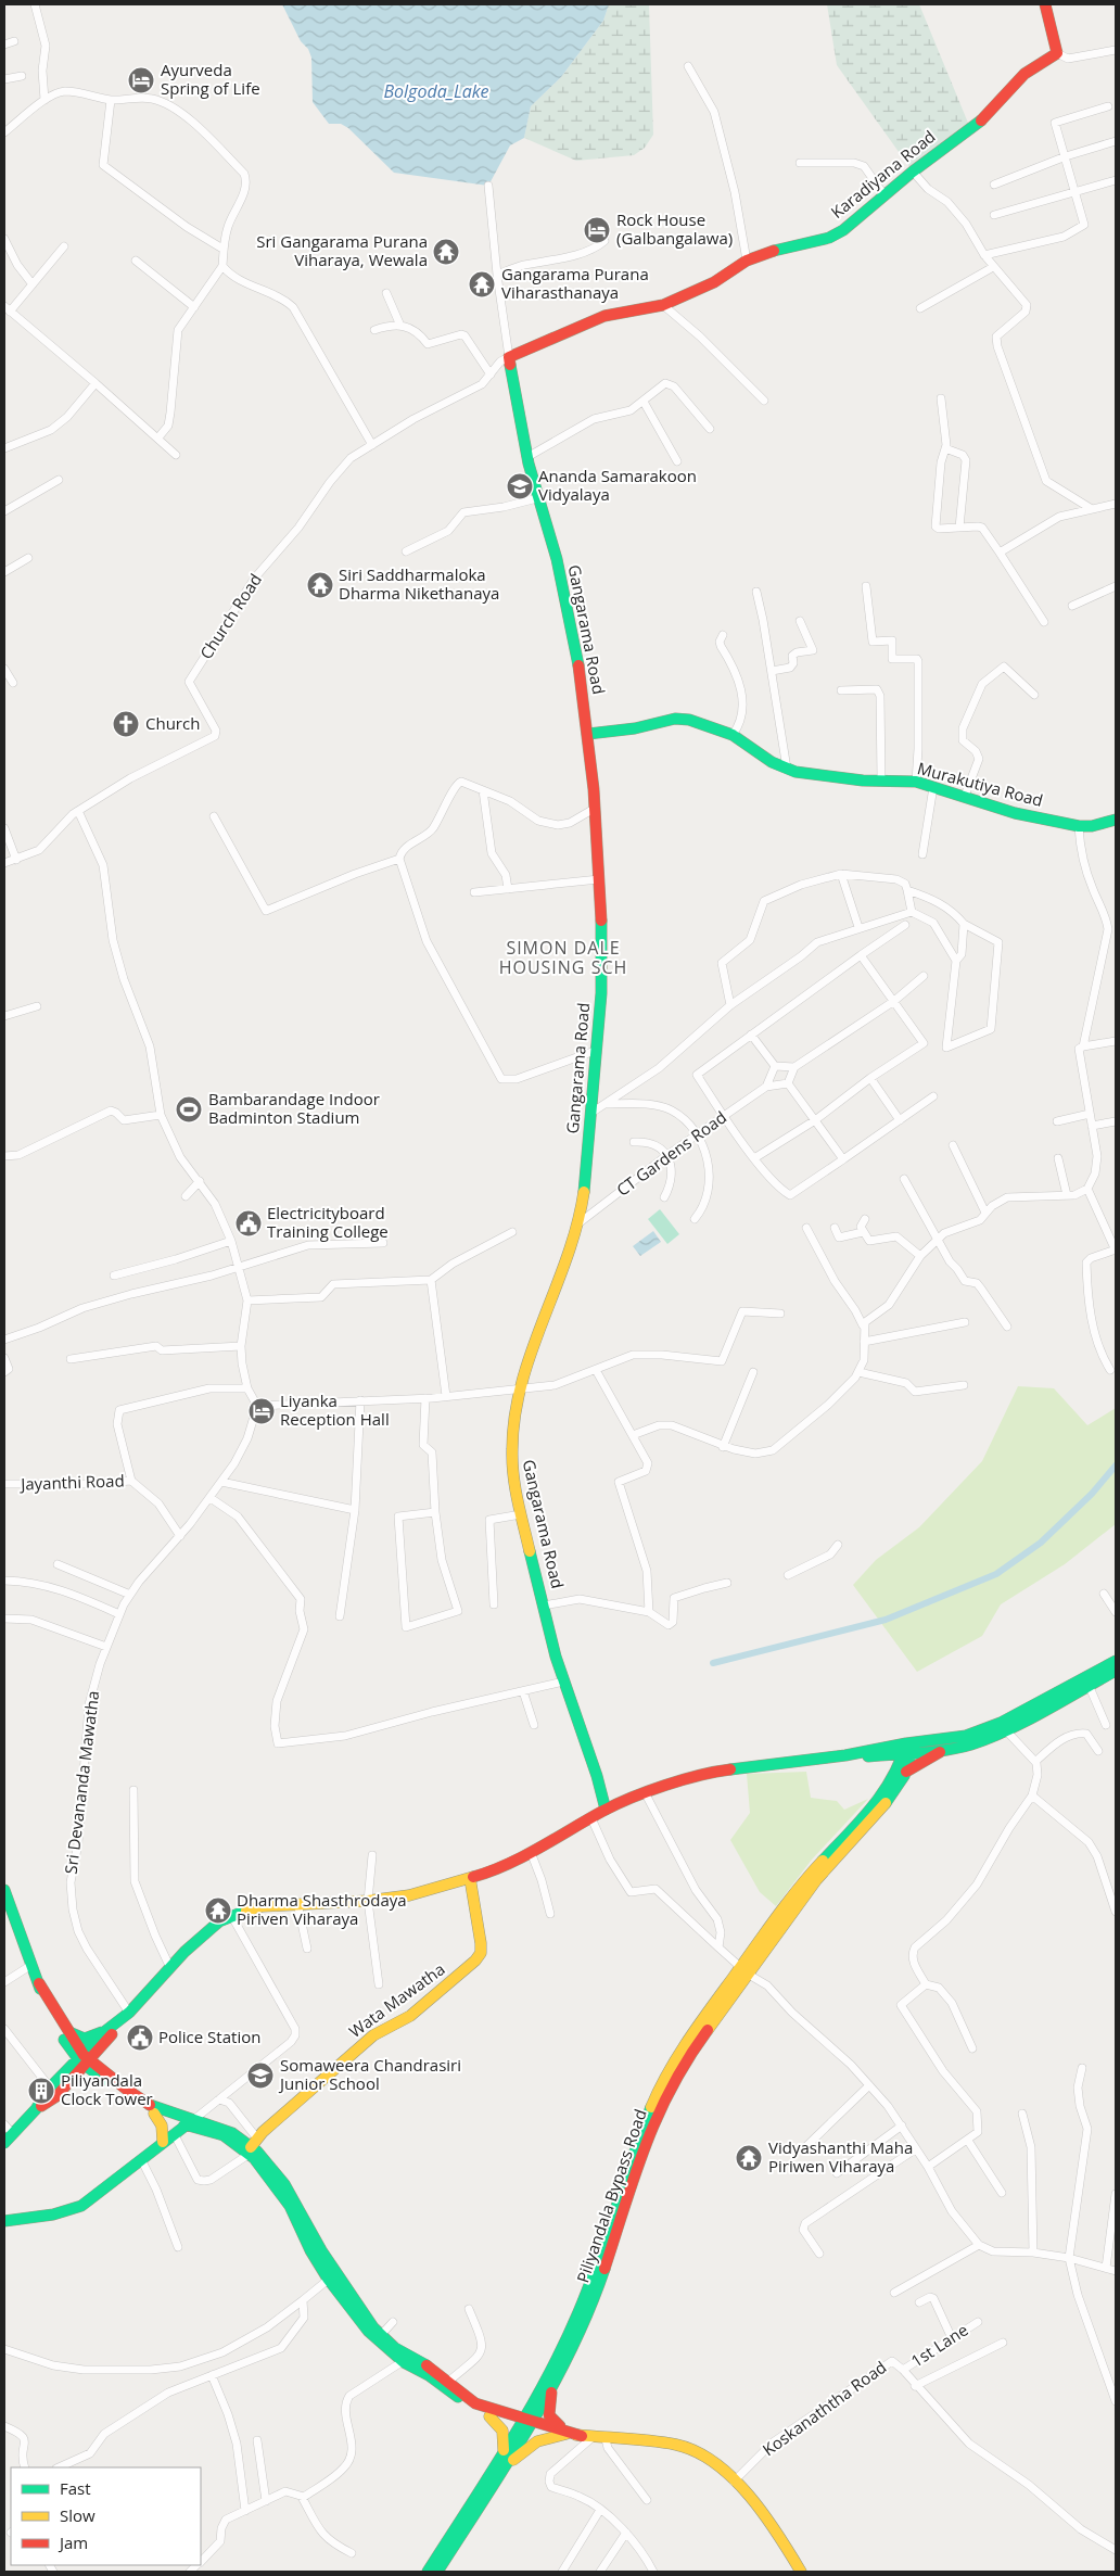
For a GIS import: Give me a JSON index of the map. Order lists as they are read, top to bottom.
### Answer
{
  "streets": {
    "main road": [
      "Karadiyana Road",
      "Gangarama Road",
      "Murakutiya Road",
      "Wata Mawatha",
      "Piliyandala Bypass Road"
    ],
    "street": [
      "Church Road",
      "CT Gardens Road",
      "Jayanthi Road",
      "Sri Devananda Mawatha",
      "1st Lane",
      "Koskanaththa Road"
    ]
  },
  "crossings": [
    ["Karadiyana Road", "Church Road"],
    ["Karadiyana Road", "Gangarama Road"],
    ["Church Road", "Gangarama Road"],
    ["Gangarama Road", "Murakutiya Road"],
    ["Gangarama Road", "CT Gardens Road"],
    ["Jayanthi Road", "Sri Devananda Mawatha"],
    ["1st Lane", "Koskanaththa Road"]
  ],
  "districts": ["SIMON DALE HOUSING SCH"],
  "water": ["Bolgoda_Lake"],
  "places": {
    "hotel": ["Ayurveda Spring of Life", "Rock House (Galbangalawa)", "Liyanka Reception Hall"],
    "temple": [
      "Sri Gangarama Purana Viharaya, Wewala",
      "Gangarama Purana Viharasthanaya",
      "Siri Saddharmaloka Dharma Nikethanaya",
      "Dharma Shasthrodaya Piriven Viharaya",
      "Vidyashanthi Maha Piriwen Viharaya"
    ],
    "school or university": ["Ananda Samarakoon Vidyalaya", "Somaweera Chandrasiri Junior School"],
    "church": ["Church"],
    "sports": ["Bambarandage Indoor Badminton Stadium"],
    "public building": ["Electricityboard Training College", "Police Station"],
    "building": ["Piliyandala Clock Tower"]
  },
  "legend": ["Fast", "Slow", "Jam"]
}
